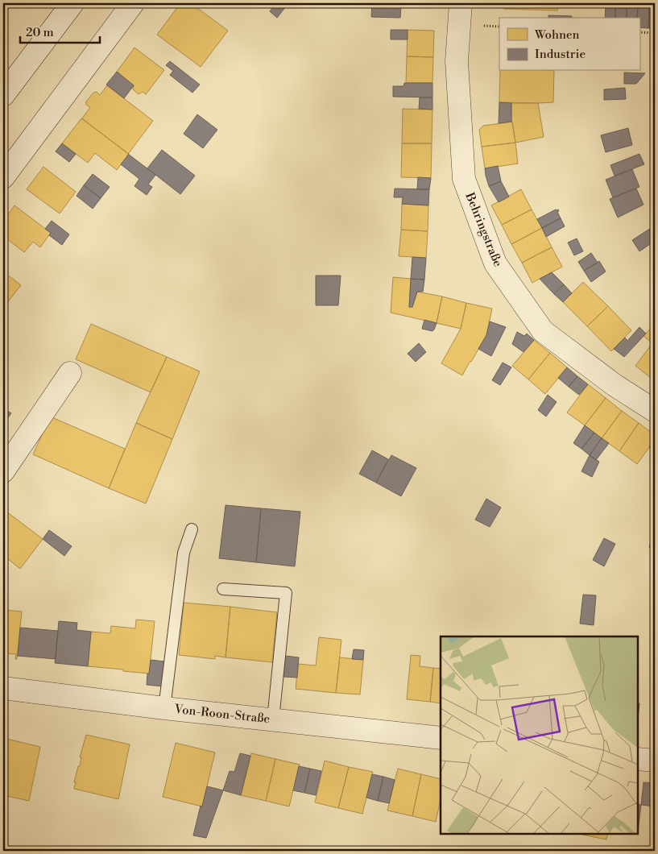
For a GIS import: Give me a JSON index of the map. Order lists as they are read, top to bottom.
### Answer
{
  "streets": {
    "street": ["Behringstraße", "Von-Roon-Straße"]
  },
  "legend": ["Wohnen", "Industrie"],
  "scale_bar": "20 m"
}
